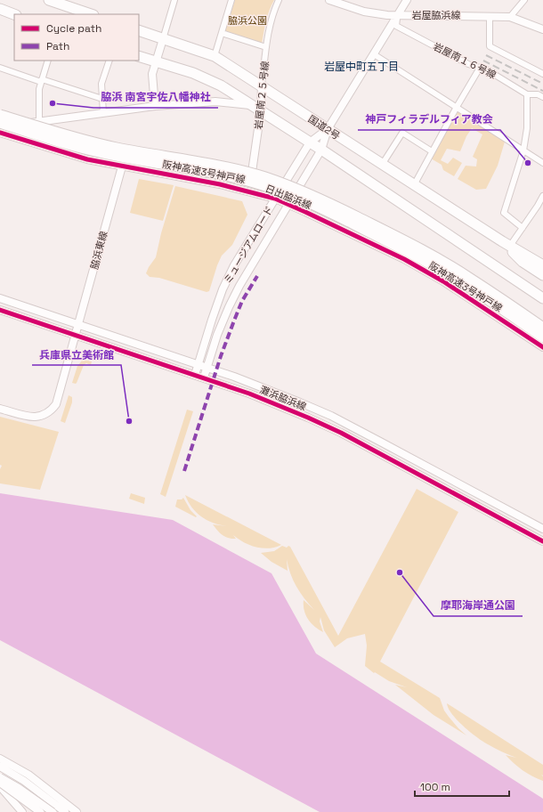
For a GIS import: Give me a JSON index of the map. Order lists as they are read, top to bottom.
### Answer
{
  "streets": {
    "highway": ["国道2号", "阪神高速3号神戸線"],
    "street": [
      "岩屋脇浜線",
      "岩屋南１６号線",
      "岩屋南２５号線",
      "日出脇浜線",
      "ミュージアムロード",
      "脇浜東線",
      "灘浜脇浜線"
    ]
  },
  "crossings": [
    ["岩屋脇浜線", "岩屋南１６号線"],
    ["岩屋脇浜線", "ミュージアムロード"],
    ["岩屋南１６号線", "ミュージアムロード"],
    ["岩屋南２５号線", "国道2号"],
    ["岩屋南２５号線", "日出脇浜線"],
    ["国道2号", "ミュージアムロード"],
    ["日出脇浜線", "ミュージアムロード"],
    ["日出脇浜線", "脇浜東線"],
    ["ミュージアムロード", "灘浜脇浜線"],
    ["脇浜東線", "灘浜脇浜線"]
  ],
  "districts": ["岩屋中町五丁目"],
  "parks": ["脇浜公園"],
  "places": [
    "脇浜 南宮宇佐八幡神社",
    "神戸フィラデルフィア教会",
    "兵庫県立美術館",
    "摩耶海岸通公園"
  ],
  "legend": ["Cycle path", "Path"],
  "scale_bar": "100 m"
}
